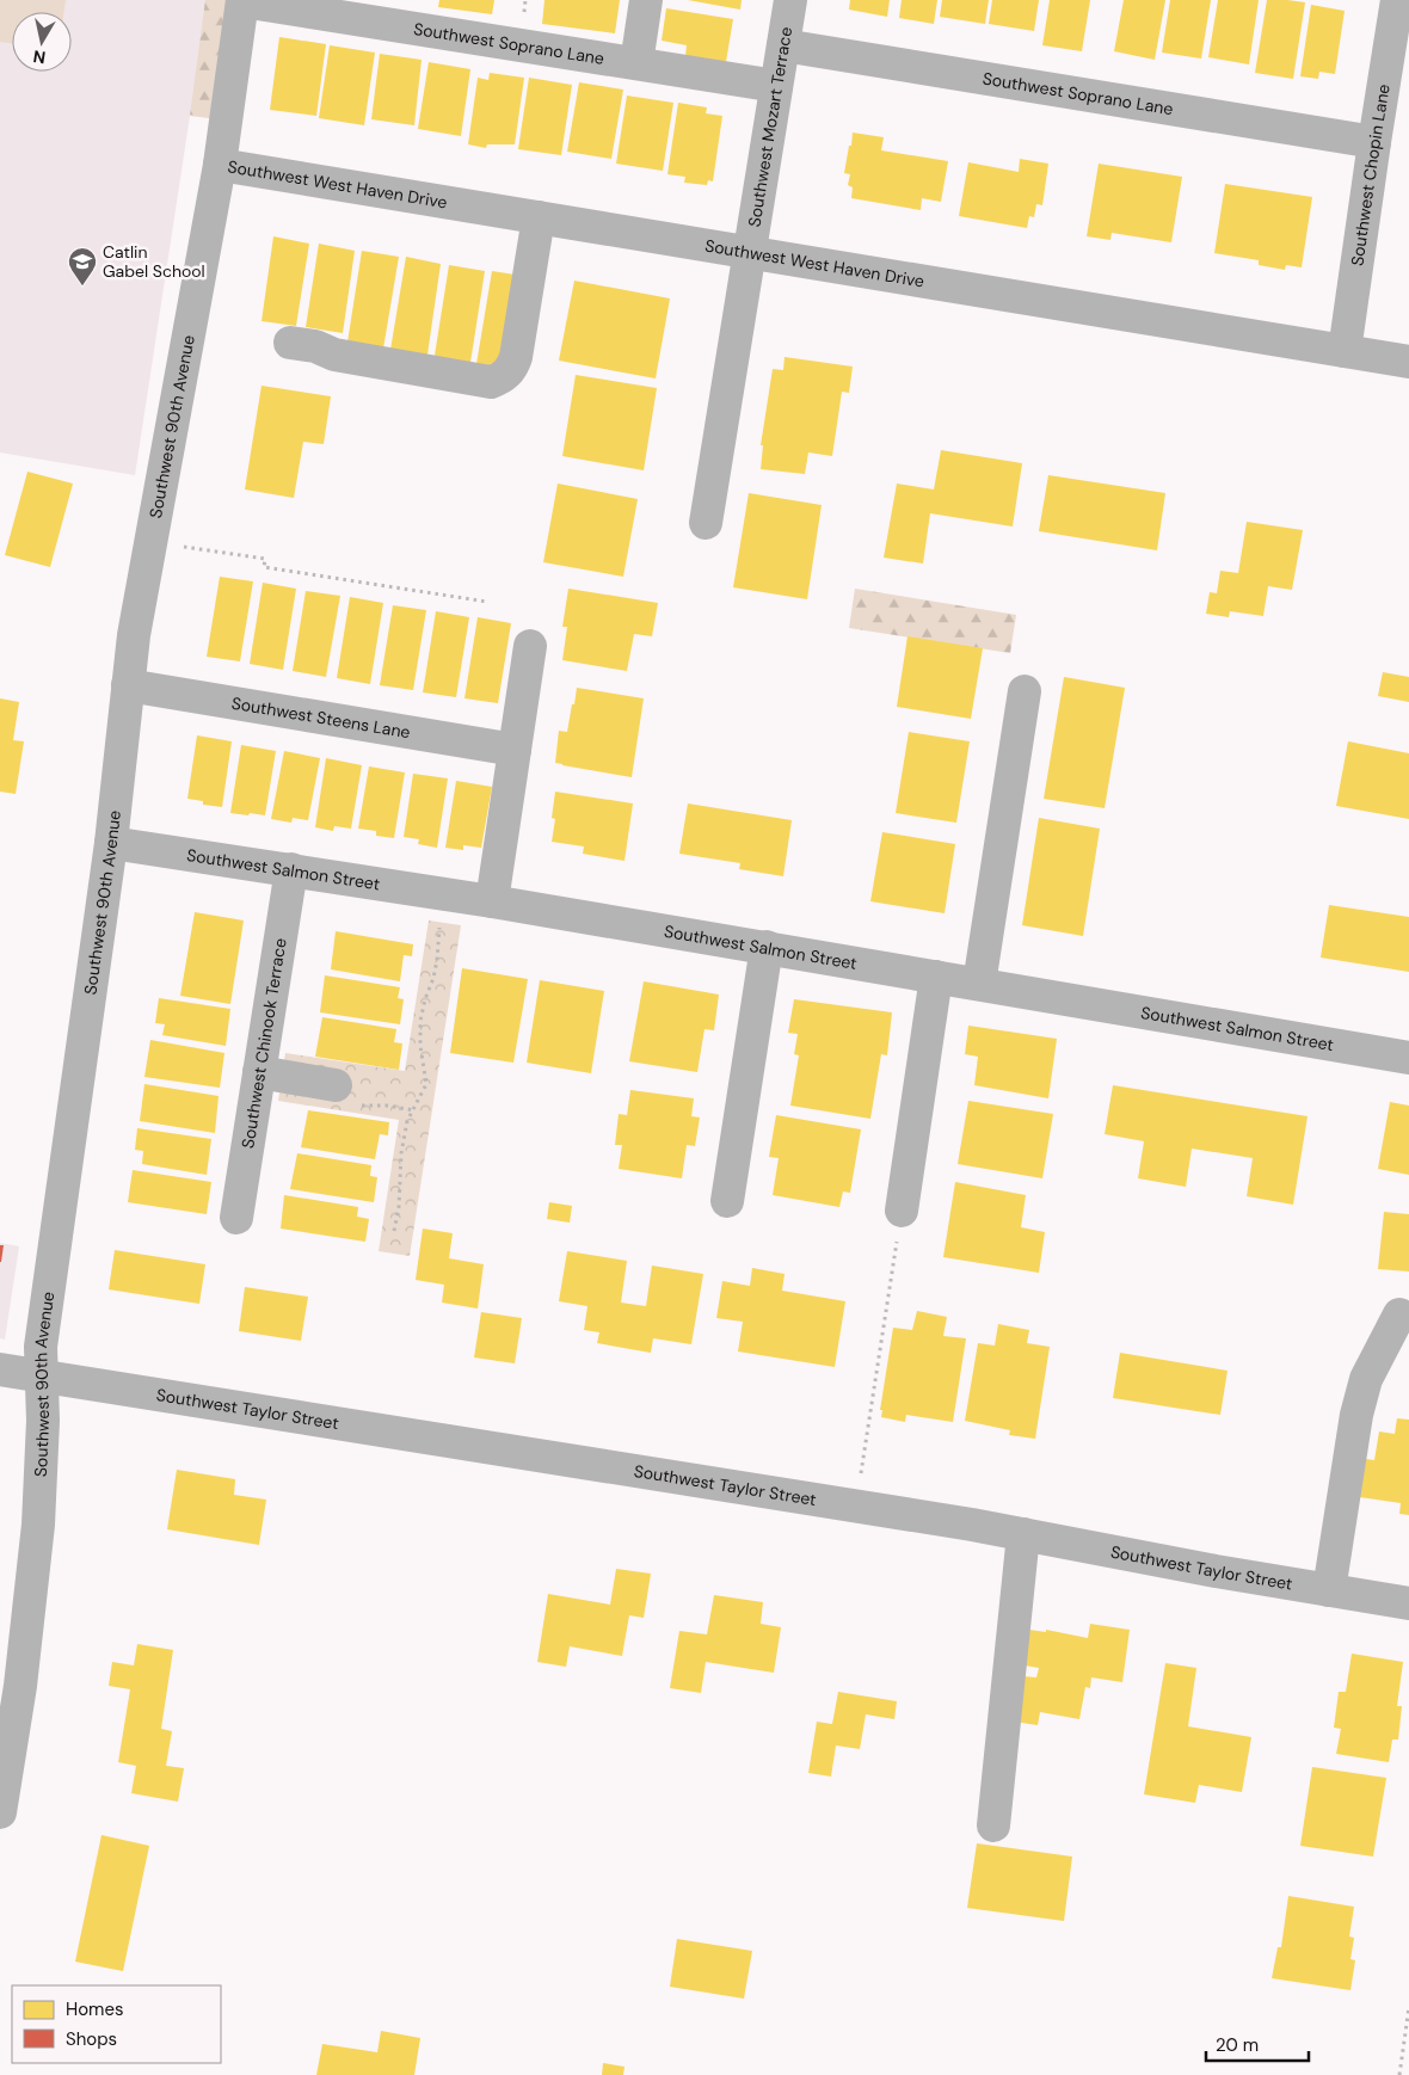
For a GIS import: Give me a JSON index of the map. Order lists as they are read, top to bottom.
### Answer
{
  "streets": {
    "street": [
      "Southwest Soprano Lane",
      "Southwest Mozart Terrace",
      "Southwest Chopin Lane",
      "Southwest West Haven Drive",
      "Southwest 90th Avenue",
      "Southwest Steens Lane",
      "Southwest Salmon Street",
      "Southwest Chinook Terrace",
      "Southwest Taylor Street"
    ]
  },
  "crossings": [
    ["Southwest Soprano Lane", "Southwest Mozart Terrace"],
    ["Southwest Soprano Lane", "Southwest Chopin Lane"],
    ["Southwest Soprano Lane", "Southwest 90th Avenue"],
    ["Southwest Mozart Terrace", "Southwest West Haven Drive"],
    ["Southwest Chopin Lane", "Southwest West Haven Drive"],
    ["Southwest West Haven Drive", "Southwest 90th Avenue"],
    ["Southwest 90th Avenue", "Southwest Steens Lane"],
    ["Southwest 90th Avenue", "Southwest Salmon Street"],
    ["Southwest 90th Avenue", "Southwest Taylor Street"],
    ["Southwest Salmon Street", "Southwest Chinook Terrace"]
  ],
  "places": {
    "school or university": ["Catlin Gabel School"]
  },
  "legend": ["Homes", "Shops"],
  "scale_bar": "20 m",
  "north": "bottom"
}
